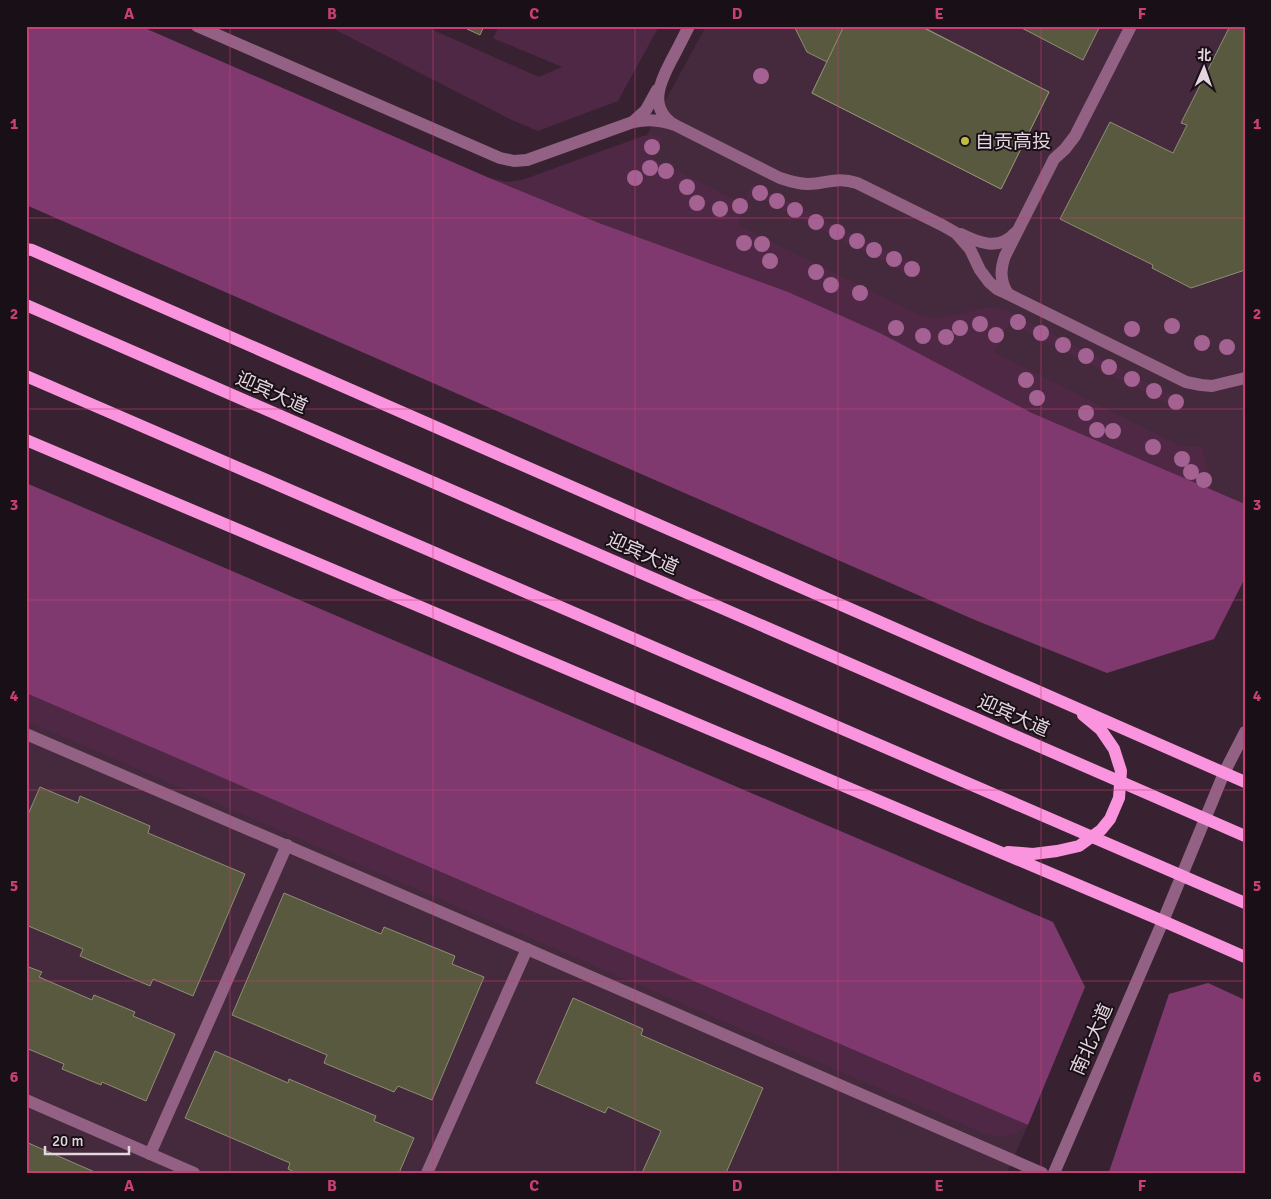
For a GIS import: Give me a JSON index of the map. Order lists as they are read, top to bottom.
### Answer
{
  "streets": {
    "main road": ["迎宾大道"],
    "street": ["南北大道"]
  },
  "places": ["自贡高投"],
  "scale_bar": "20 m",
  "north": "top",
  "grid": {
    "columns": [
      "A",
      "B",
      "C",
      "D",
      "E",
      "F"
    ],
    "rows": [
      "1",
      "2",
      "3",
      "4",
      "5",
      "6"
    ]
  }
}
